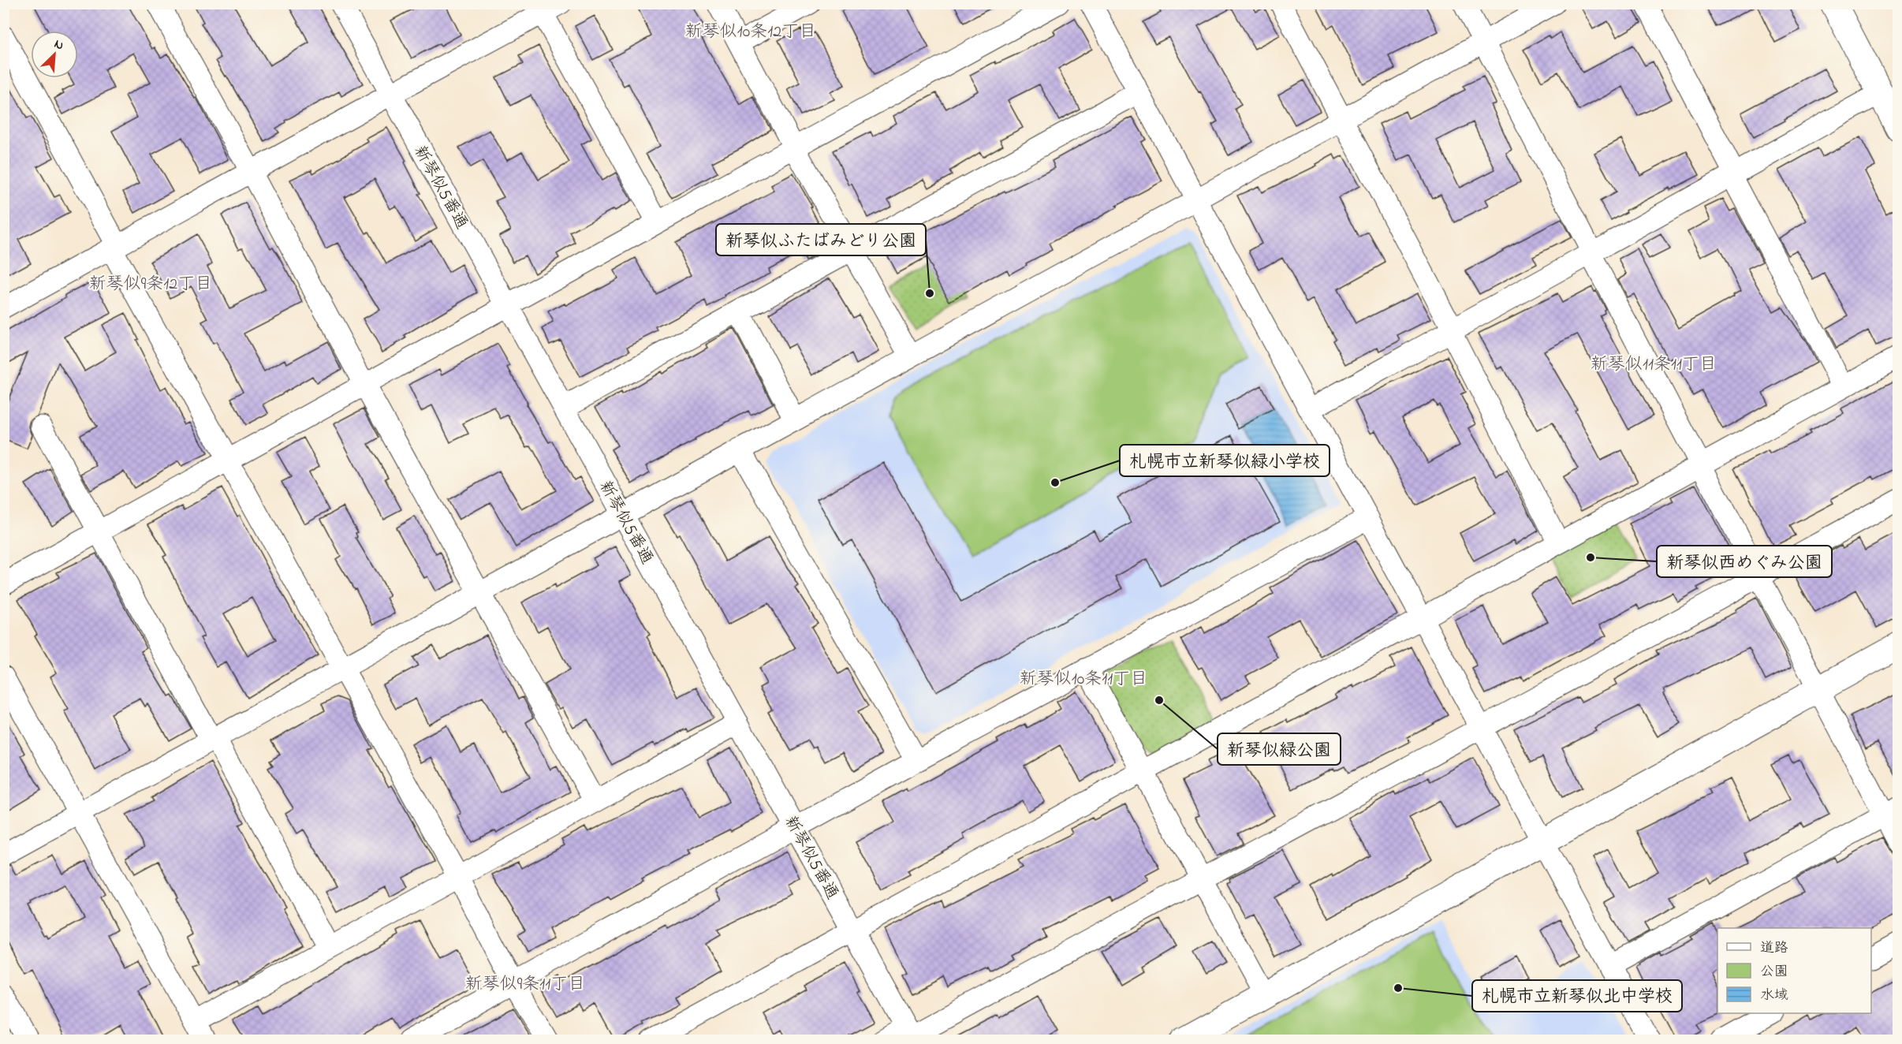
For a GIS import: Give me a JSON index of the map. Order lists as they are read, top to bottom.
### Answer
{
  "streets": {
    "street": ["新琴似5番通"]
  },
  "districts": [
    "新琴似10条12丁目",
    "新琴似9条12丁目",
    "新琴似11条11丁目",
    "新琴似10条11丁目",
    "新琴似9条11丁目"
  ],
  "places": [
    "新琴似ふたばみどり公園",
    "札幌市立新琴似緑小学校",
    "新琴似西めぐみ公園",
    "新琴似緑公園",
    "札幌市立新琴似北中学校"
  ],
  "legend": ["道路", "公園", "水域"],
  "north": "top right"
}
